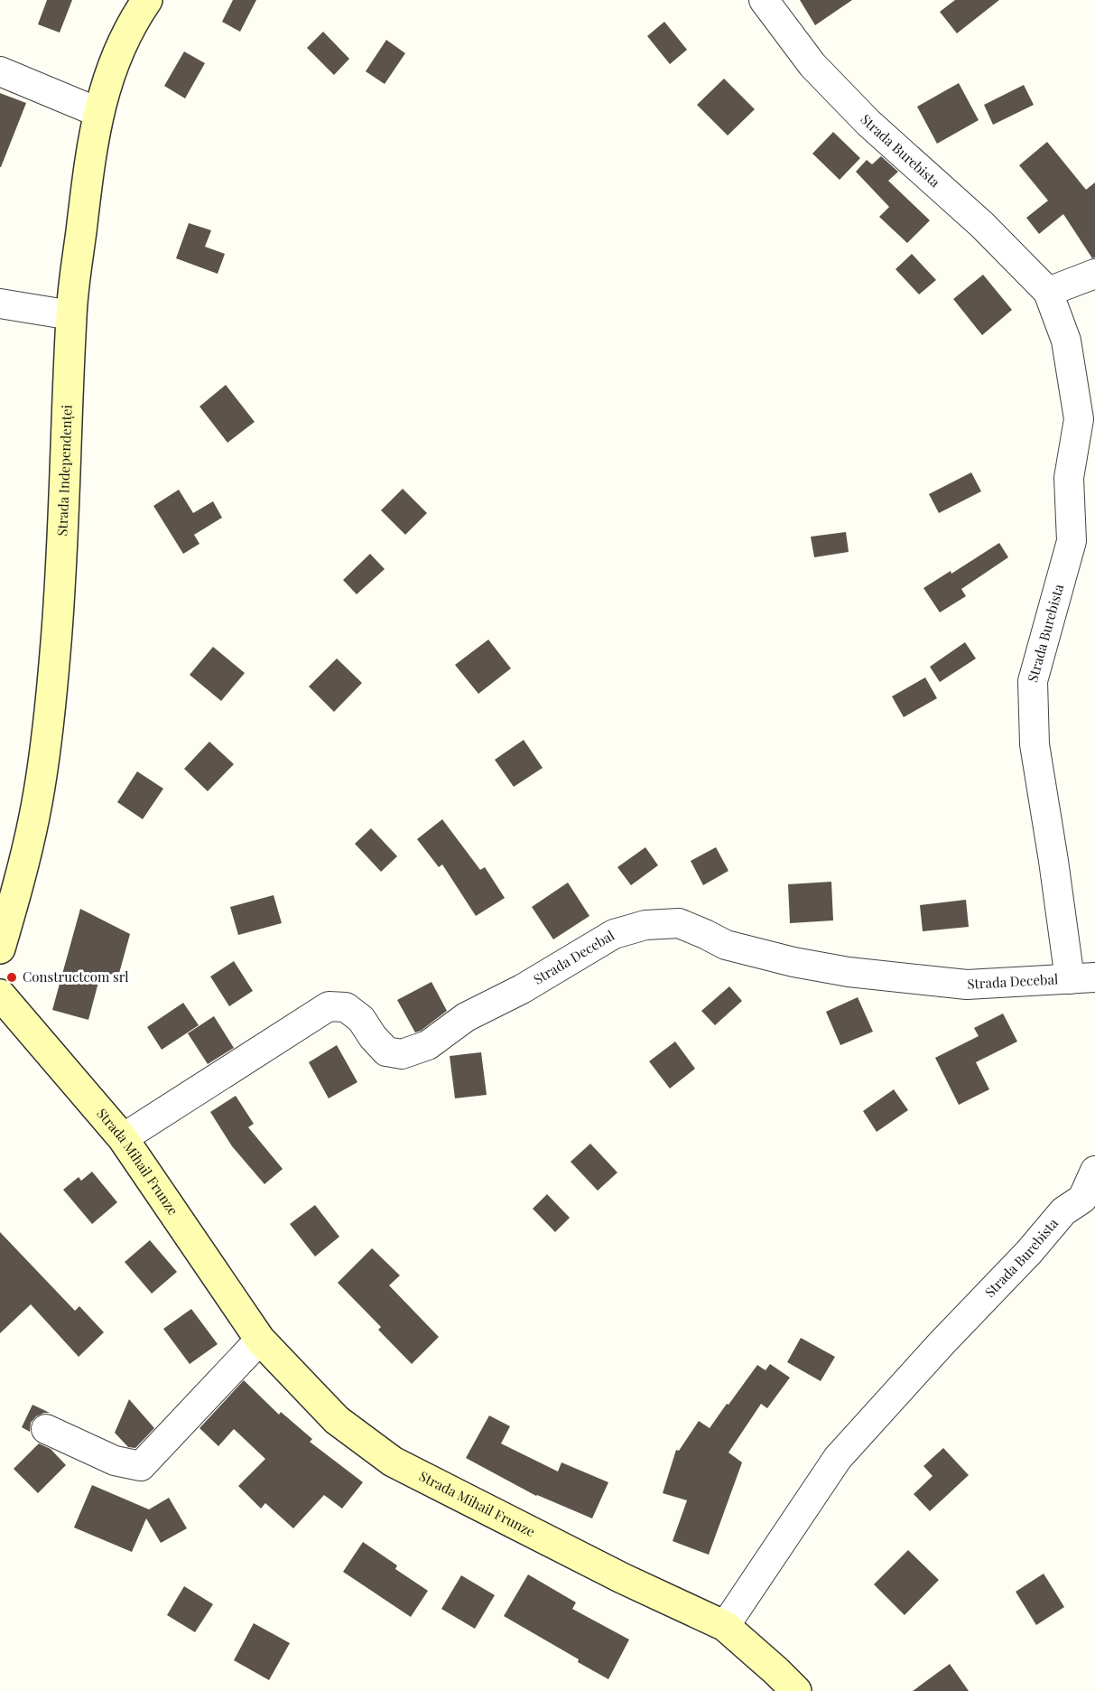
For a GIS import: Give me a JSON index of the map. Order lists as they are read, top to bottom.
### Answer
{
  "streets": {
    "street": [
      "Strada Burebista",
      "Strada Independenței",
      "Strada Decebal",
      "Strada Mihail Frunze"
    ]
  },
  "crossings": [
    ["Strada Burebista", "Strada Decebal"],
    ["Strada Burebista", "Strada Mihail Frunze"],
    ["Strada Decebal", "Strada Mihail Frunze"]
  ],
  "places": ["Constructcom srl"]
}
